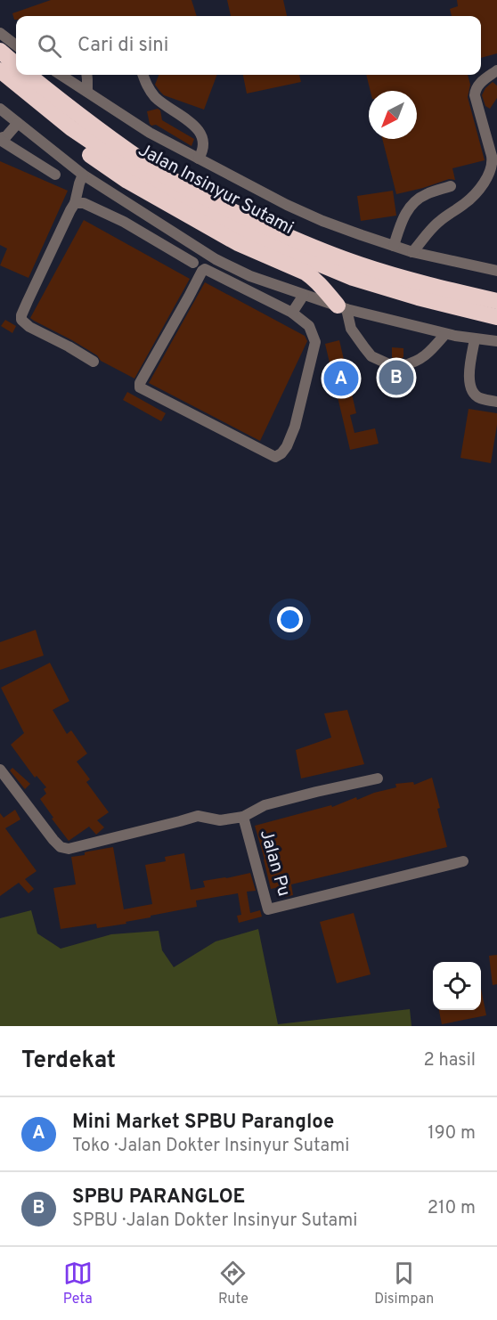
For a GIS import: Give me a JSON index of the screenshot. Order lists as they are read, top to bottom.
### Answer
{
  "streets": {
    "highway": ["Jalan Insinyur Sutami"],
    "street": ["Jalan Pu"]
  },
  "north": "bottom left",
  "page": {
    "search": "Cari di sini",
    "pins": ["B", "A"],
    "heading": ["Terdekat", "2 hasil"],
    "list": [
      {
        "mark": "A",
        "name": "Mini Market SPBU Parangloe",
        "note": "Toko · Jalan Dokter Insinyur Sutami",
        "value": "190 m"
      },
      {
        "mark": "B",
        "name": "SPBU PARANGLOE",
        "note": "SPBU · Jalan Dokter Insinyur Sutami",
        "value": "210 m"
      }
    ],
    "nav": ["Peta", "Rute", "Disimpan"]
  }
}
